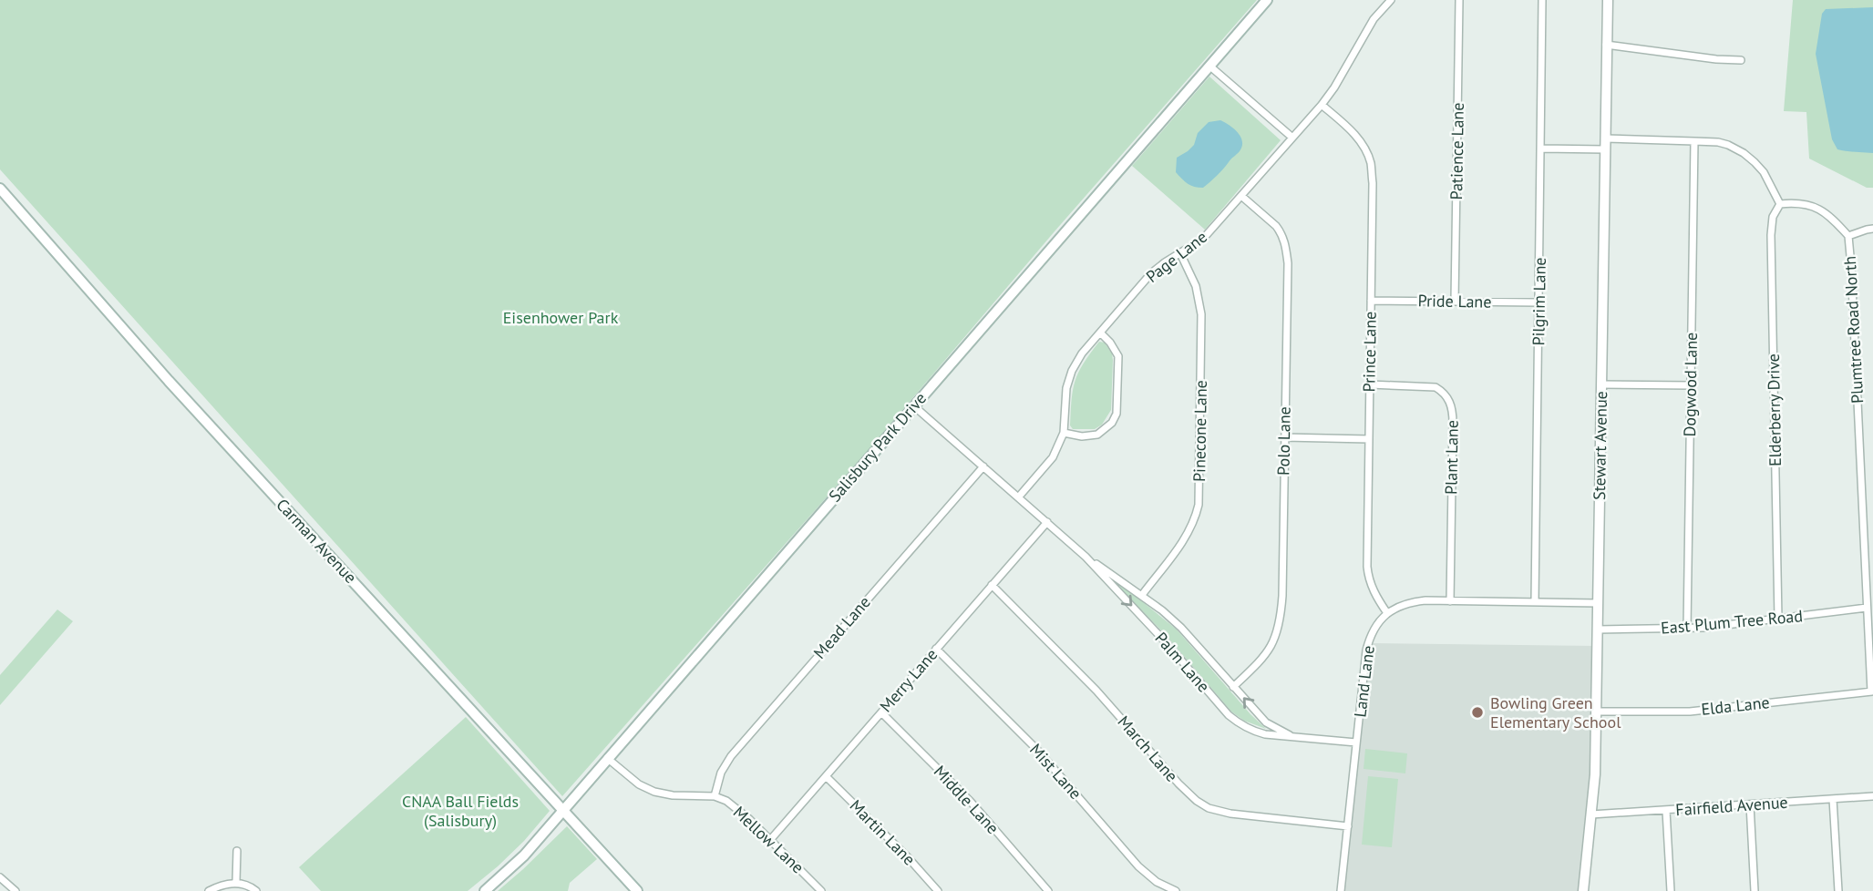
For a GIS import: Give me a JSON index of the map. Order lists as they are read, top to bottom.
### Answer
{
  "streets": {
    "main road": ["Salisbury Park Drive", "Carman Avenue"],
    "street": [
      "Patience Lane",
      "Page Lane",
      "Pride Lane",
      "Pilgrim Lane",
      "Plumtree Road North",
      "Prince Lane",
      "Dogwood Lane",
      "Elderberry Drive",
      "Pinecone Lane",
      "Polo Lane",
      "Stewart Avenue",
      "Plant Lane",
      "East Plum Tree Road",
      "Mead Lane",
      "Palm Lane",
      "Merry Lane",
      "Land Lane",
      "Elda Lane",
      "March Lane",
      "Mist Lane",
      "Middle Lane",
      "Fairfield Avenue",
      "Martin Lane",
      "Mellow Lane"
    ]
  },
  "crossings": [
    ["Patience Lane", "Pride Lane"],
    ["Page Lane", "Prince Lane"],
    ["Page Lane", "Pinecone Lane"],
    ["Page Lane", "Polo Lane"],
    ["Page Lane", "Palm Lane"],
    ["Pride Lane", "Pilgrim Lane"],
    ["Pride Lane", "Prince Lane"],
    ["Plumtree Road North", "East Plum Tree Road"],
    ["Plumtree Road North", "Elda Lane"],
    ["Prince Lane", "Plant Lane"],
    ["Prince Lane", "Land Lane"],
    ["Dogwood Lane", "East Plum Tree Road"],
    ["Elderberry Drive", "East Plum Tree Road"],
    ["Pinecone Lane", "Palm Lane"],
    ["Polo Lane", "Palm Lane"],
    ["Stewart Avenue", "East Plum Tree Road"],
    ["Stewart Avenue", "Elda Lane"],
    ["Stewart Avenue", "Fairfield Avenue"],
    ["Salisbury Park Drive", "Carman Avenue"],
    ["Salisbury Park Drive", "Palm Lane"],
    ["Mead Lane", "Palm Lane"],
    ["Mead Lane", "Mellow Lane"],
    ["Palm Lane", "Merry Lane"],
    ["Palm Lane", "Land Lane"],
    ["Merry Lane", "March Lane"],
    ["Merry Lane", "Mist Lane"],
    ["Merry Lane", "Middle Lane"],
    ["Merry Lane", "Martin Lane"],
    ["Merry Lane", "Mellow Lane"],
    ["Land Lane", "March Lane"]
  ],
  "parks": ["Eisenhower Park", "CNAA Ball Fields (Salisbury)"],
  "places": ["Bowling Green Elementary School"]
}
